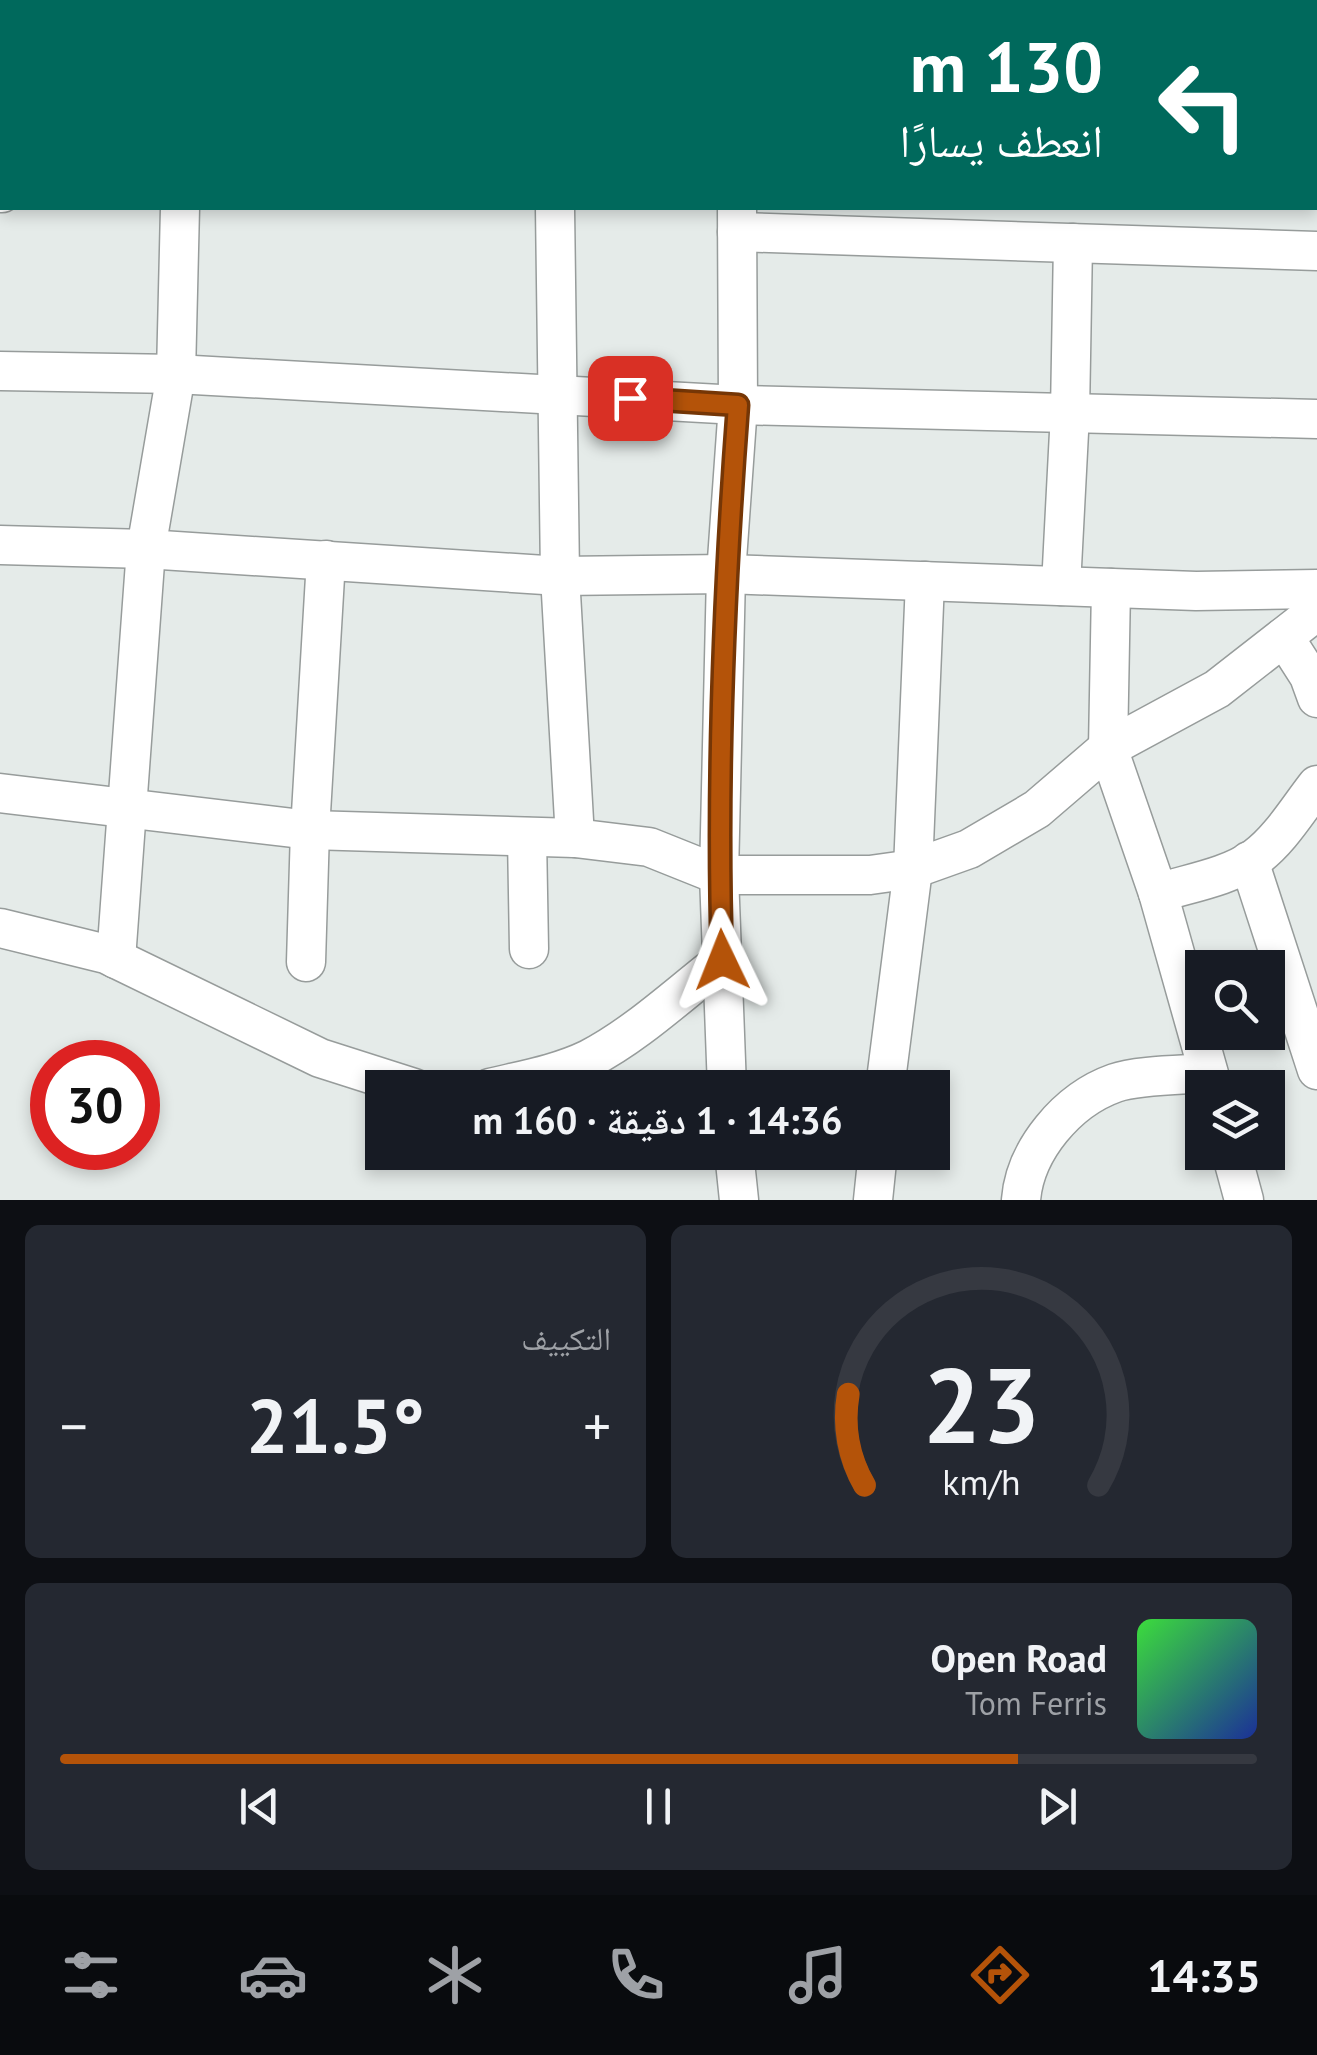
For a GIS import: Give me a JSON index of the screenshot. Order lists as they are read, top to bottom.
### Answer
{
  "page": {
    "turn": ["130 m", "انعطف يسارًا"],
    "limit": "30",
    "trip": "14:36 · 1 دقيقة · 160 m",
    "tile": "التكييف",
    "heat": ["−", "21.5°", "+"],
    "song": ["Open Road", "Tom Ferris"],
    "tabs": "14:35",
    "gauge": ["23", "km/h"]
  }
}
